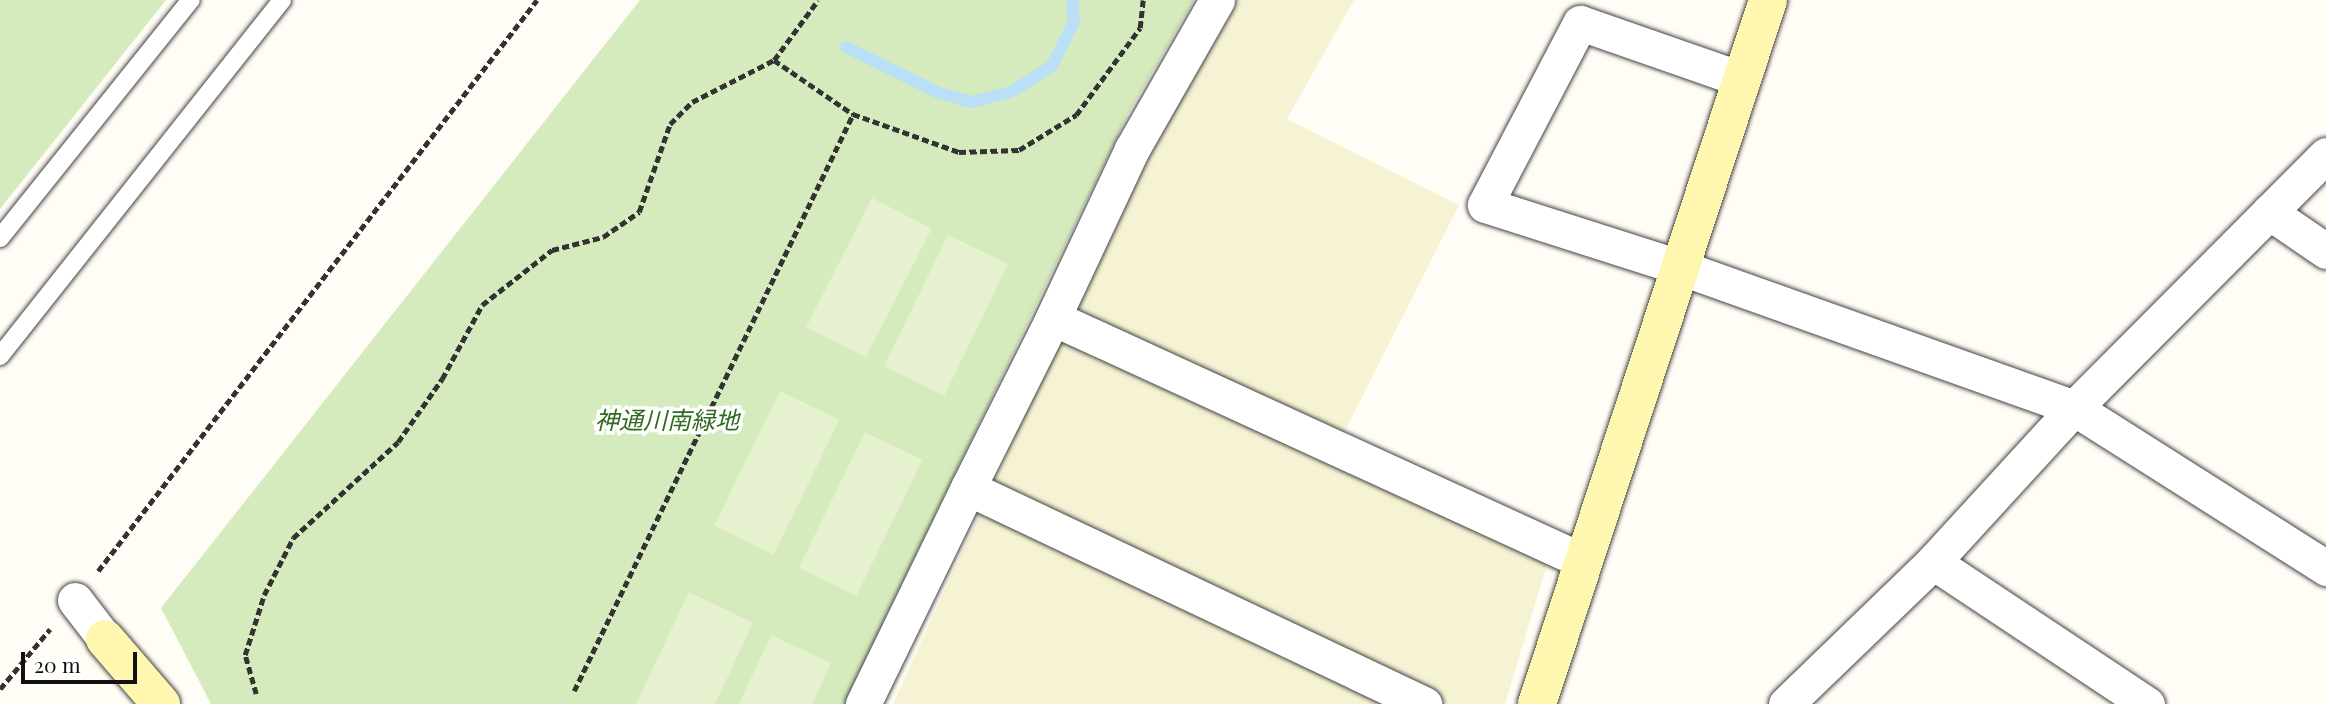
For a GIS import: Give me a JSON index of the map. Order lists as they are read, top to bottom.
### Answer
{
  "parks": ["神通川南緑地"],
  "scale_bar": "20 m"
}
